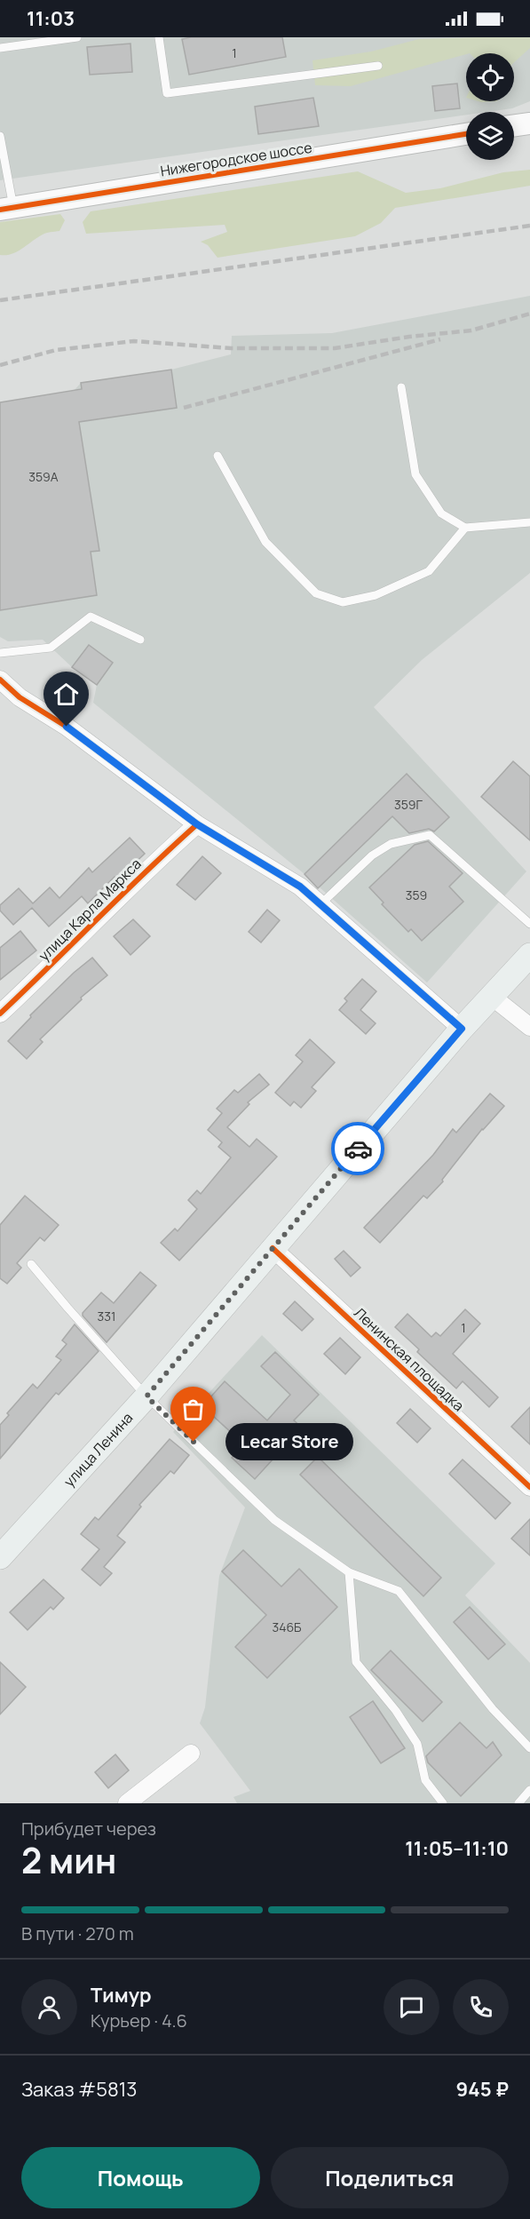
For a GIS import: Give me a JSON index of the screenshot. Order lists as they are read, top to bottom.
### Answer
{
  "streets": {
    "main road": ["улица Ленина"],
    "street": ["Нижегородское шоссе", "улица Карла Маркса", "Ленинская площадка"]
  },
  "crossings": [
    ["Ленинская площадка", "улица Ленина"]
  ],
  "places": ["Lecar Store"],
  "house_numbers": [
    "1",
    "359А",
    "359Г",
    "359",
    "331",
    "1",
    "346Б"
  ],
  "page": {
    "status": "11:03",
    "bubble": "Lecar Store",
    "heading": ["2 мин", "Прибудет через", "11:05–11:10"],
    "panel": [
      "Тимур",
      "Курьер · 4.6",
      "Заказ #5813",
      "945 ₽"
    ],
    "bar": "В пути · 270 m",
    "buttons": ["Помощь", "Поделиться"]
  }
}
